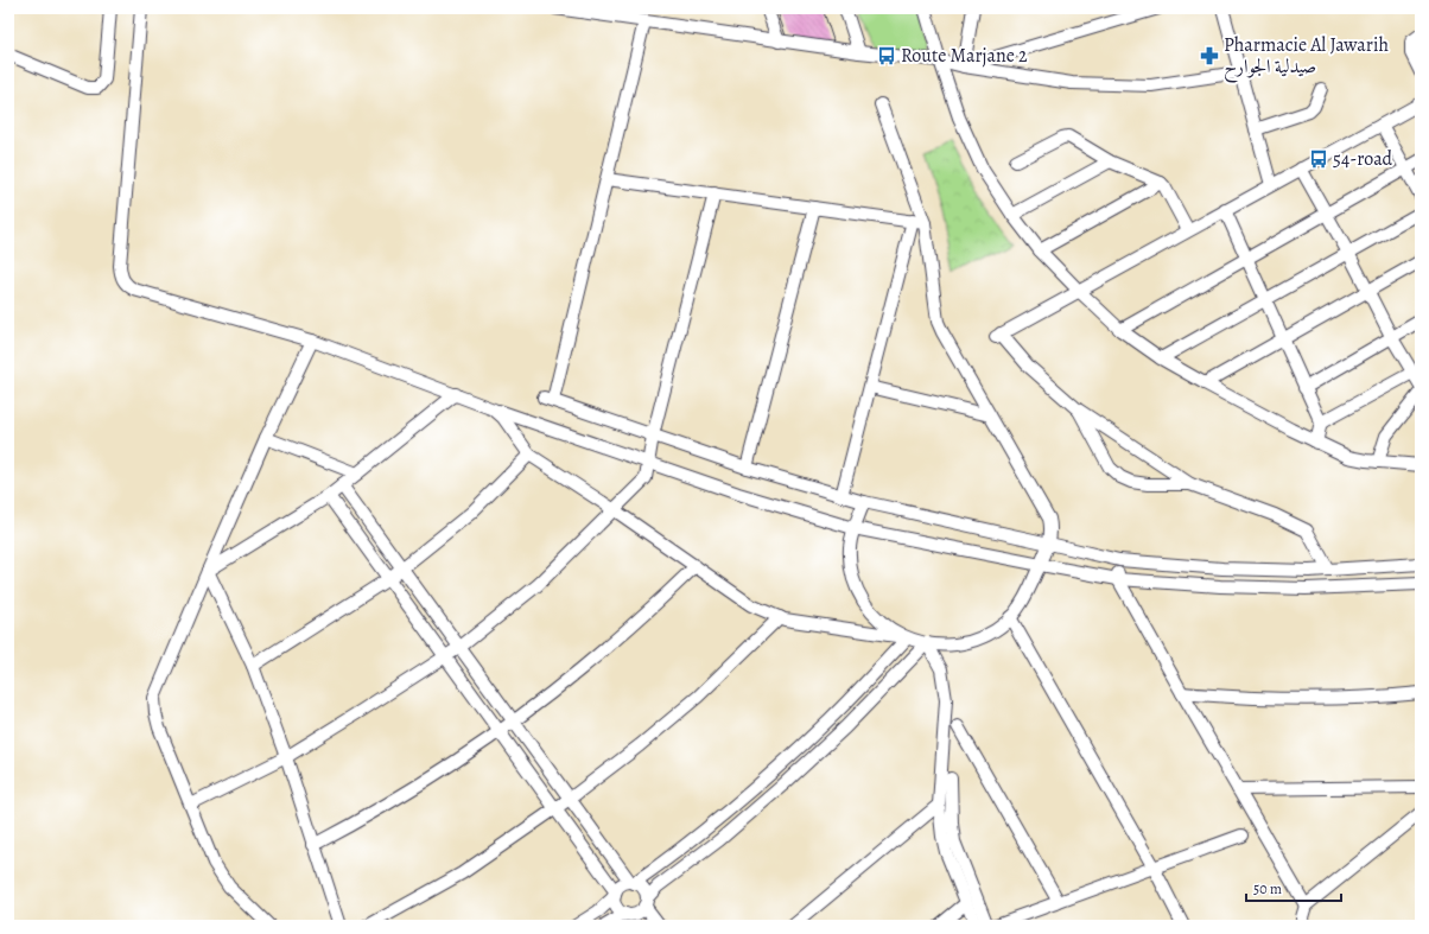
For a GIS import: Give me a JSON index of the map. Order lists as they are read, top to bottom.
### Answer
{
  "places": {
    "bus stop": ["Route Marjane 2", "54-road"],
    "pharmacy": ["Pharmacie Al Jawarih صيدلية الجوارح"]
  },
  "scale_bar": "50 m"
}
